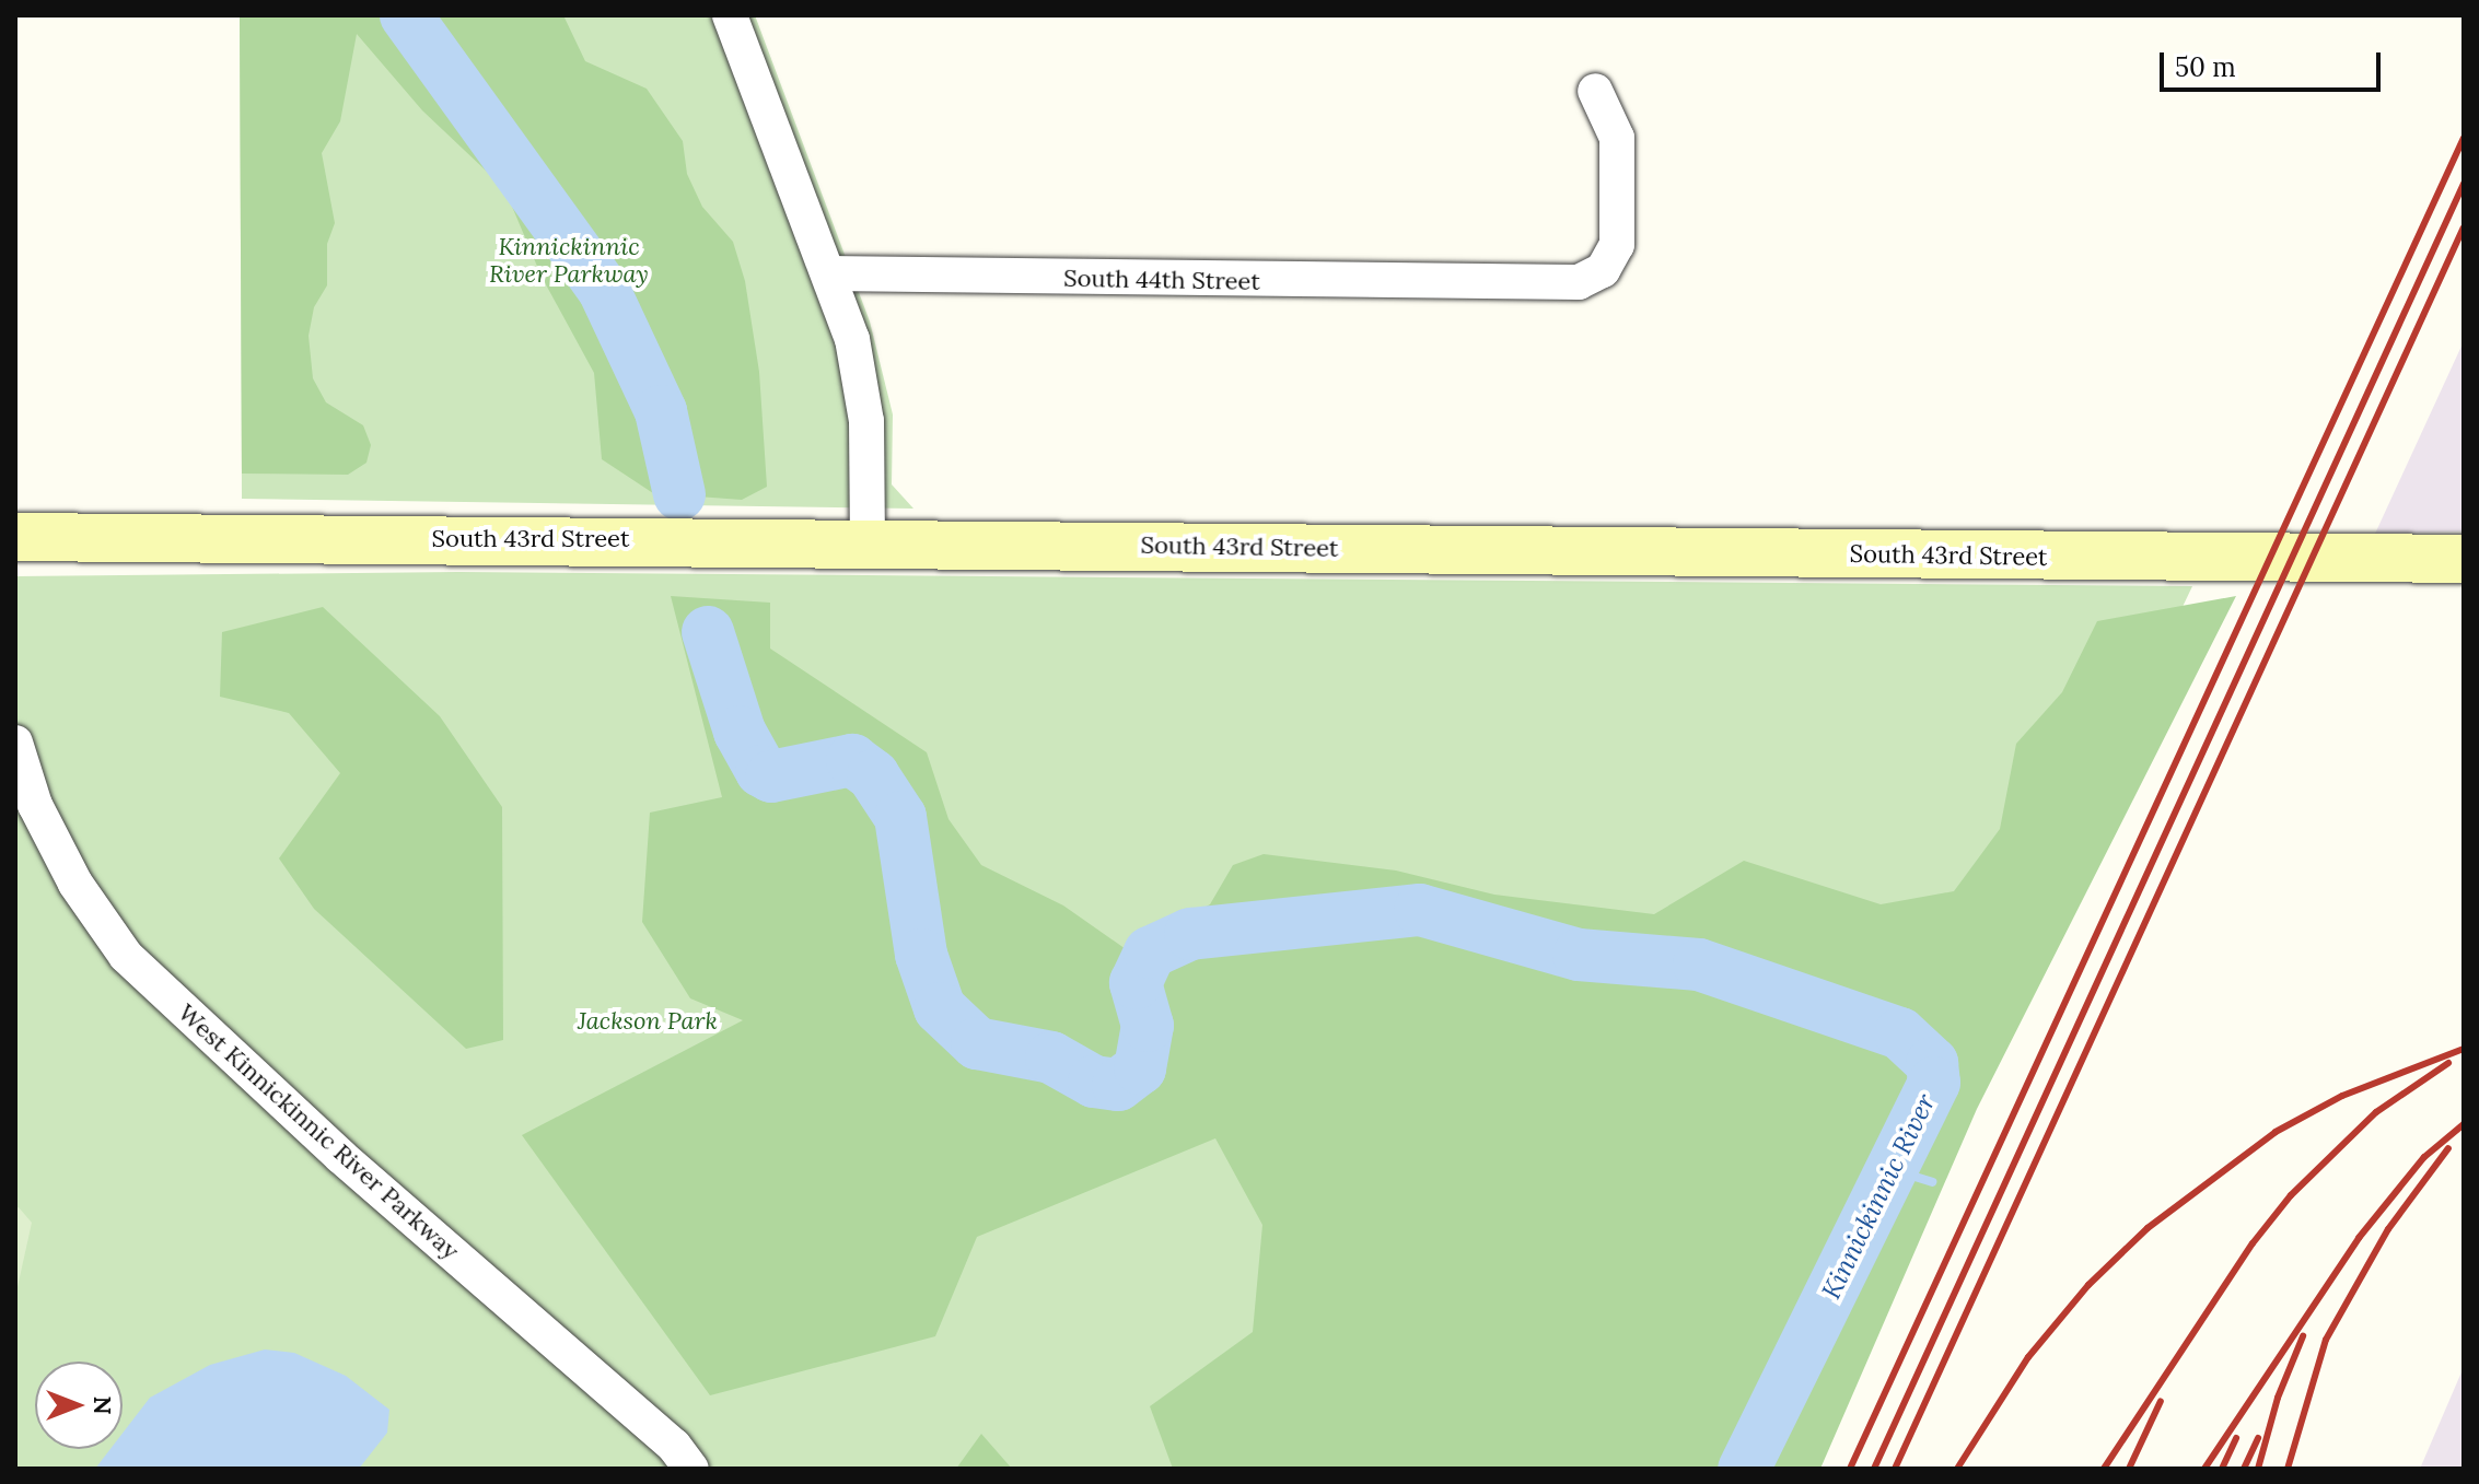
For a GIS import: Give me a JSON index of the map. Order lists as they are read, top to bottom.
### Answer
{
  "streets": {
    "main road": ["South 43rd Street"],
    "street": ["South 44th Street", "West Kinnickinnic River Parkway"]
  },
  "water": ["Kinnickinnic River"],
  "parks": ["Kinnickinnic River Parkway", "Jackson Park"],
  "scale_bar": "50 m",
  "north": "right"
}
